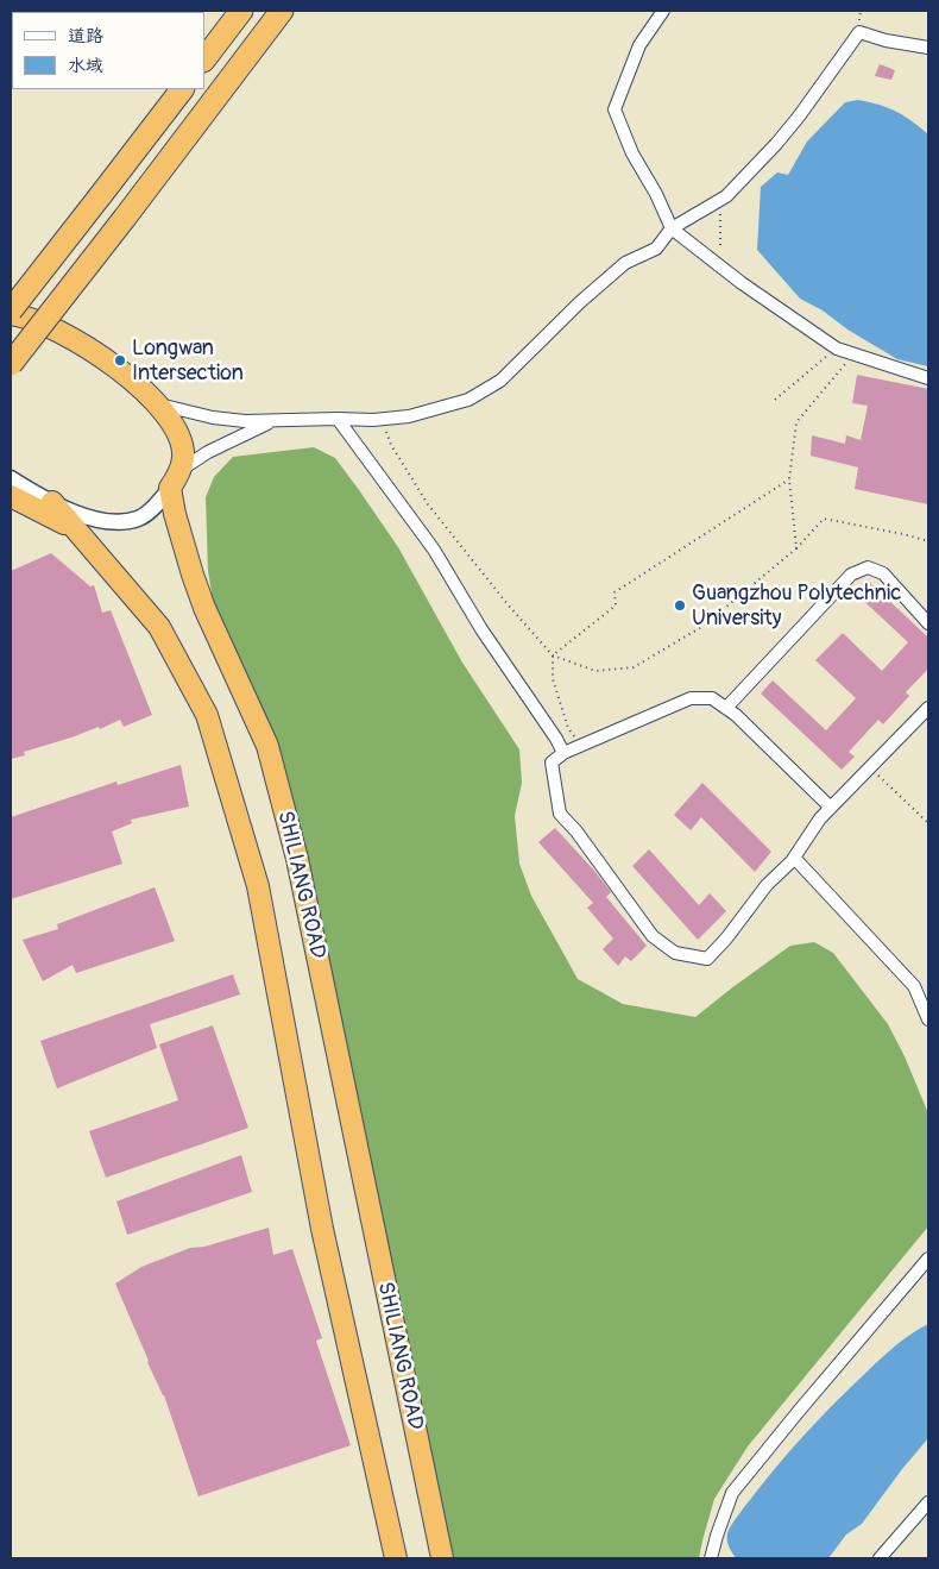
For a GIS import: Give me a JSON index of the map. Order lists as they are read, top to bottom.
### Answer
{
  "streets": {
    "highway": ["SHILIANG ROAD"]
  },
  "places": ["Longwan Intersection", "Guangzhou Polytechnic University"],
  "legend": ["道路", "水域"]
}
